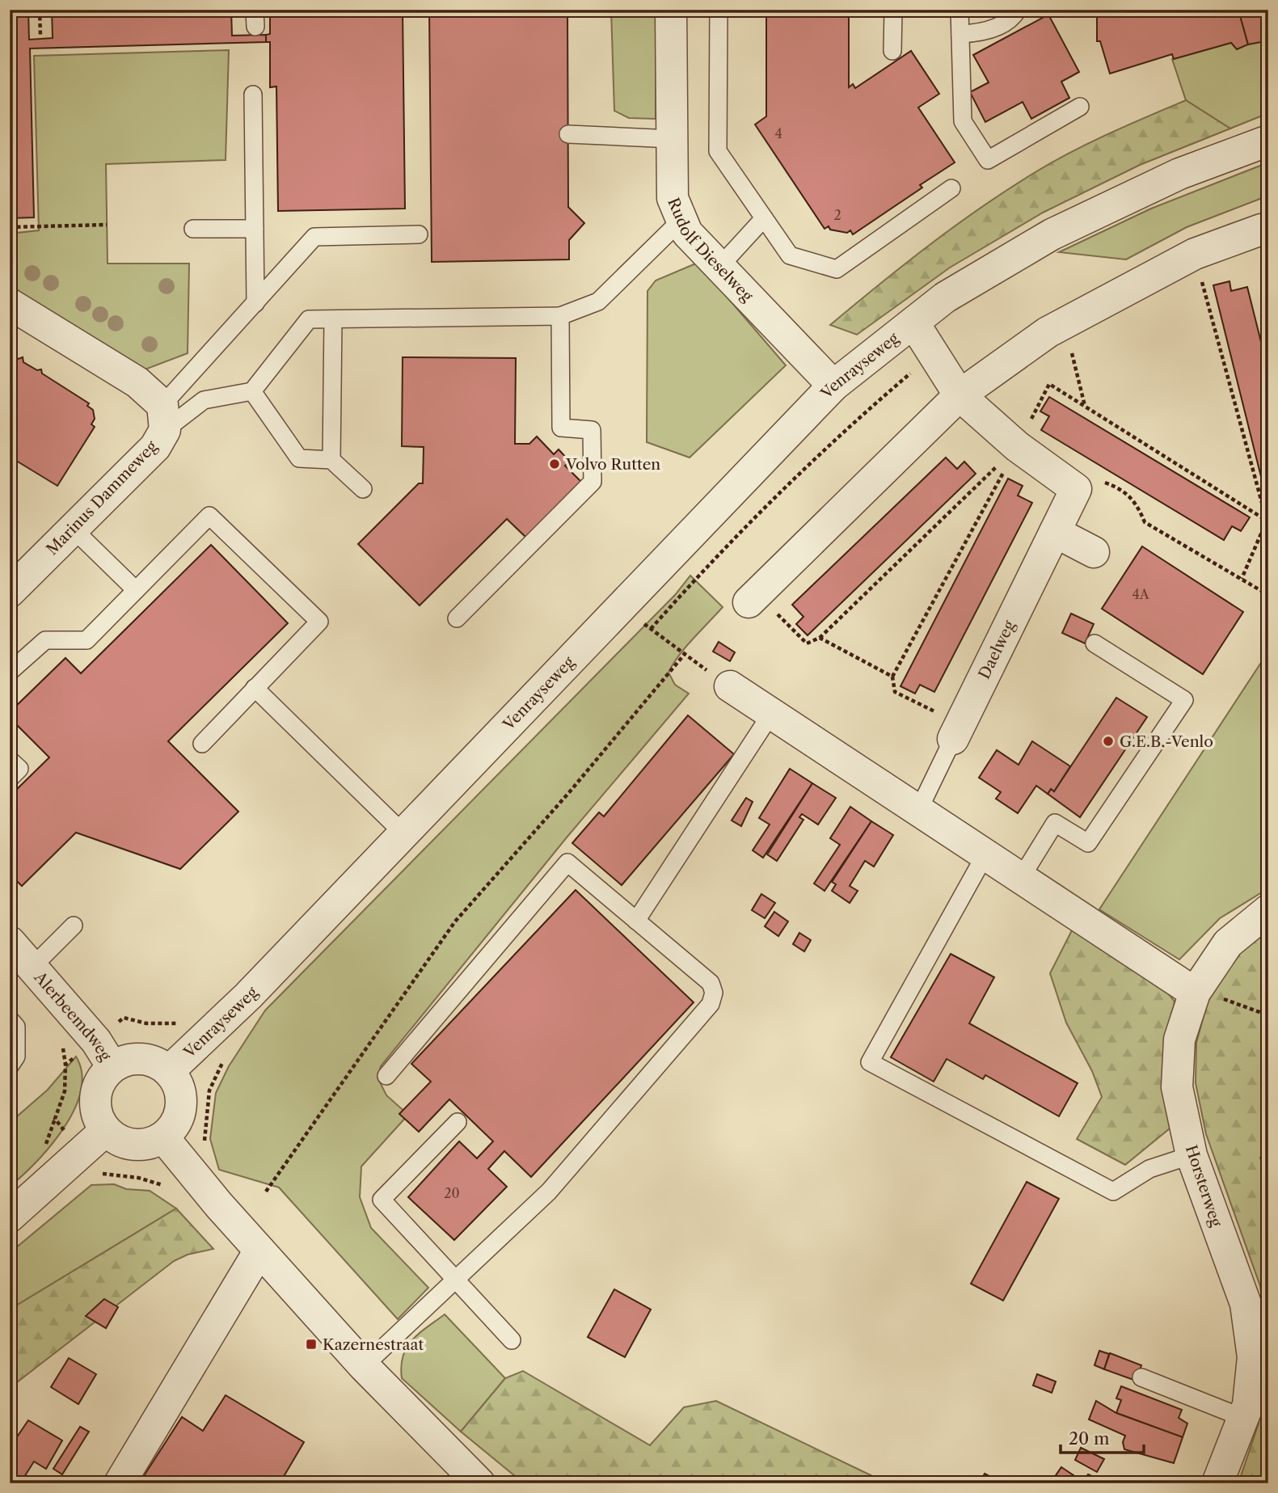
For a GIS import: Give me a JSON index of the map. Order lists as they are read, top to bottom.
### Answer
{
  "streets": {
    "street": [
      "Rudolf Dieselweg",
      "Venrayseweg",
      "Marinus Dammeweg",
      "Daelweg",
      "Alerbeemdweg",
      "Horsterweg"
    ]
  },
  "crossings": [
    ["Rudolf Dieselweg", "Venrayseweg"],
    ["Venrayseweg", "Daelweg"],
    ["Venrayseweg", "Alerbeemdweg"]
  ],
  "places": {
    "other": ["Volvo Rutten", "G.E.B.-Venlo"],
    "transit": ["Kazernestraat"]
  },
  "house_numbers": [
    "4",
    "2",
    "4A",
    "20"
  ],
  "scale_bar": "20 m"
}
